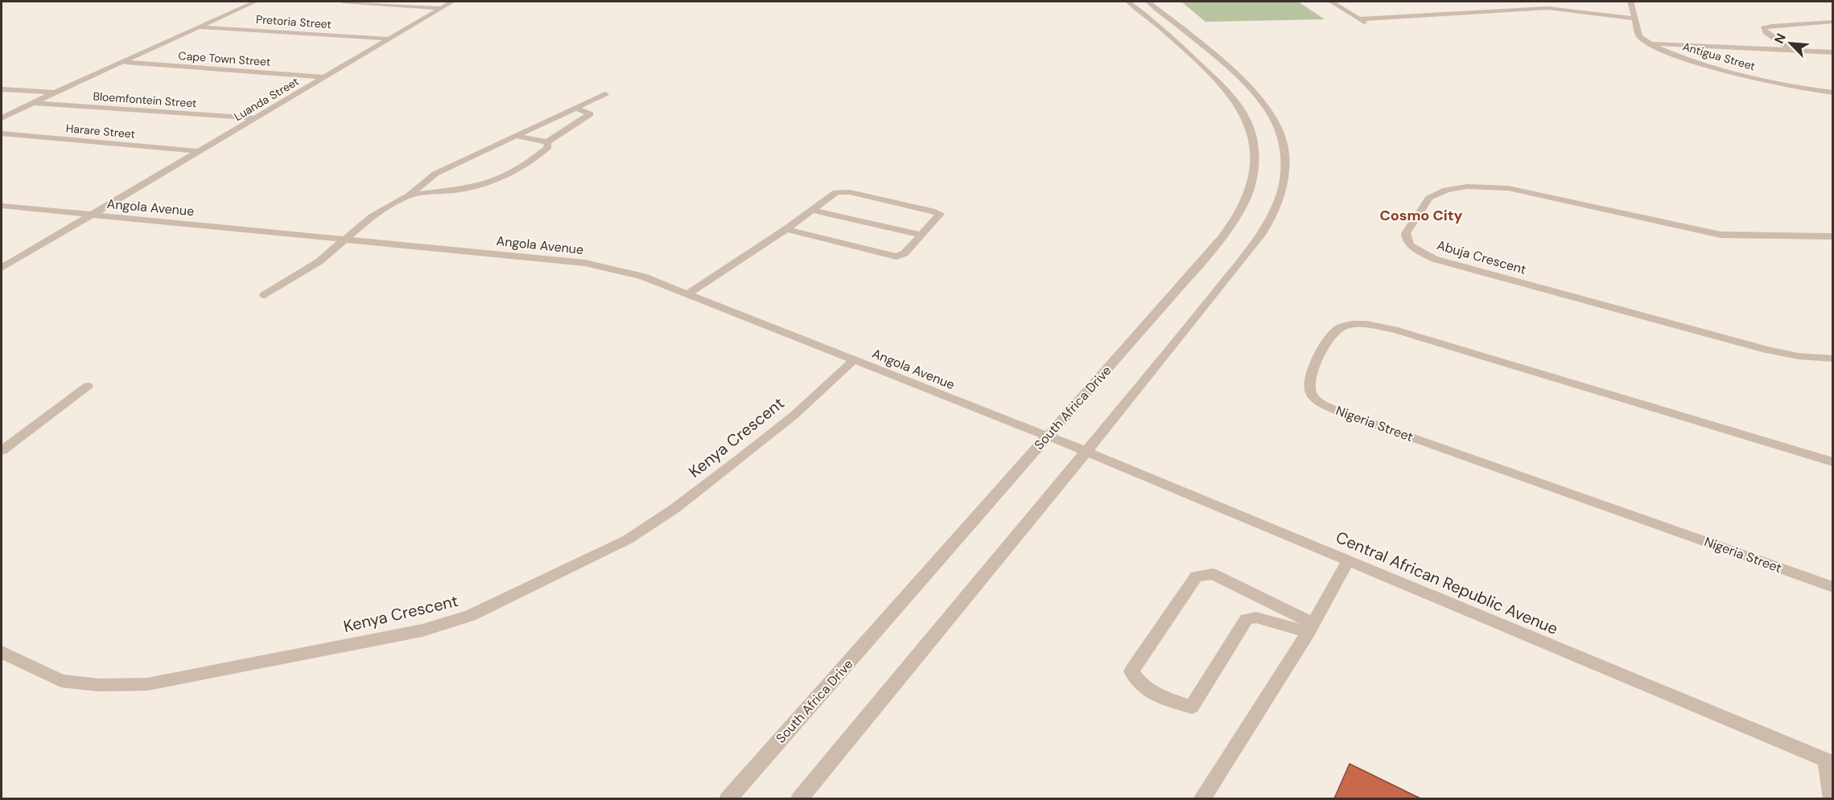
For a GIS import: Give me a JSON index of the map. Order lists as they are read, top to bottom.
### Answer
{
  "streets": {
    "street": [
      "Pretoria Street",
      "Antigua Street",
      "Cape Town Street",
      "Luanda Street",
      "Bloemfontein Street",
      "Harare Street",
      "Angola Avenue",
      "Abuja Crescent",
      "South Africa Drive",
      "Nigeria Street",
      "Kenya Crescent",
      "Central African Republic Avenue"
    ]
  },
  "crossings": [
    ["Pretoria Street", "Luanda Street"],
    ["Cape Town Street", "Luanda Street"],
    ["Luanda Street", "Bloemfontein Street"],
    ["Luanda Street", "Harare Street"],
    ["Luanda Street", "Angola Avenue"],
    ["Angola Avenue", "South Africa Drive"],
    ["Angola Avenue", "Kenya Crescent"],
    ["Angola Avenue", "Central African Republic Avenue"],
    ["South Africa Drive", "Central African Republic Avenue"]
  ],
  "districts": ["Cosmo City"],
  "north": "top left"
}
